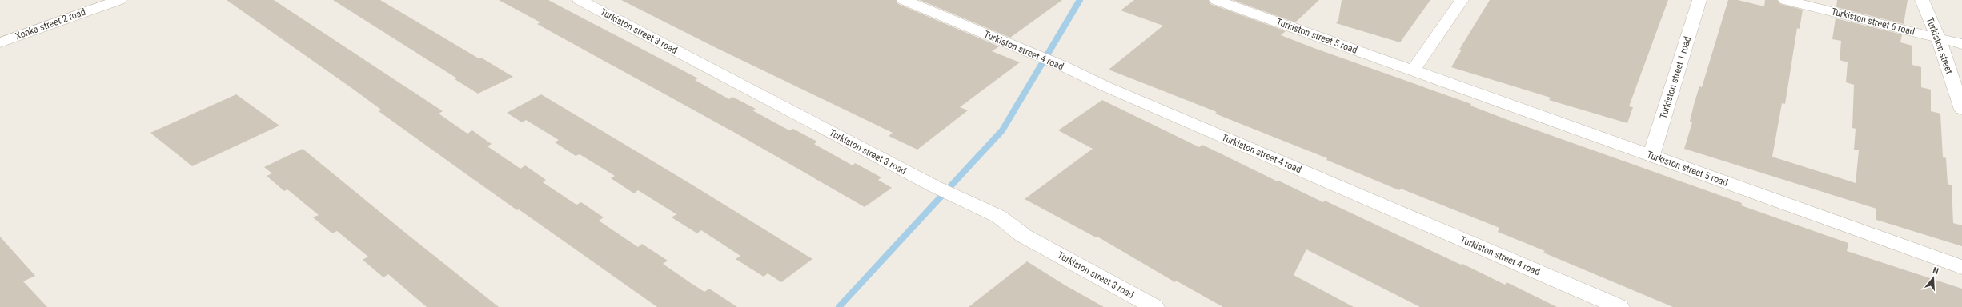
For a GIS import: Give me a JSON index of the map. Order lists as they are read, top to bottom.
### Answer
{
  "streets": {
    "street": [
      "Turkiston street 6 road",
      "Xonka street 2 road",
      "Turkiston street 3 road",
      "Turkiston street 5 road",
      "Turkiston street",
      "Turkiston street 4 road",
      "Turkiston street 1 road"
    ]
  },
  "crossings": [
    ["Turkiston street 6 road", "Turkiston street"],
    ["Turkiston street 5 road", "Turkiston street 1 road"]
  ],
  "north": "top"
}
